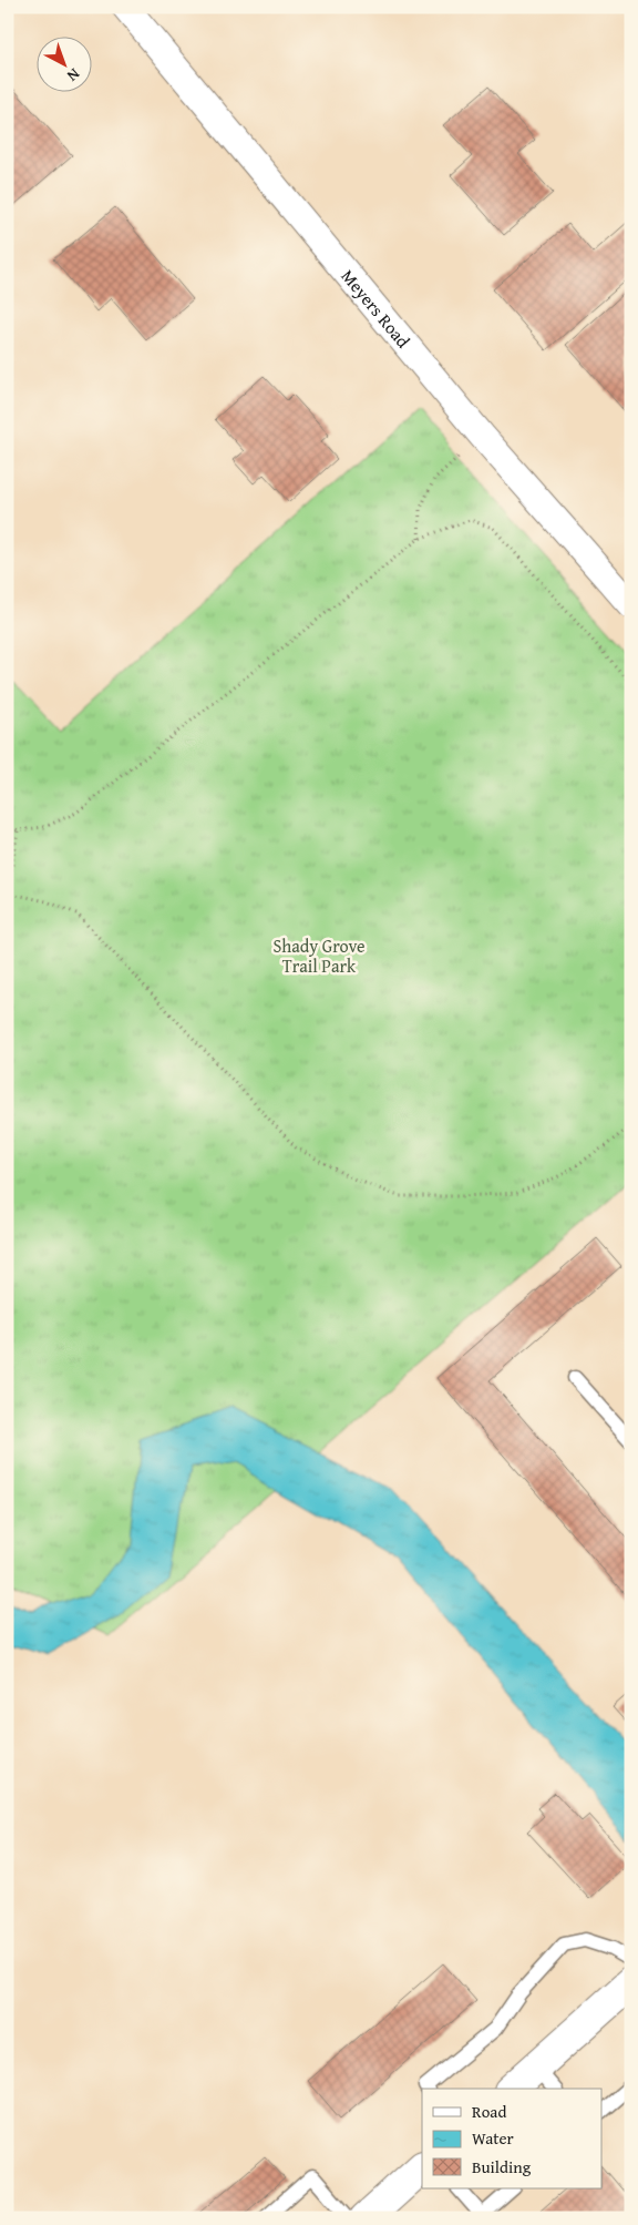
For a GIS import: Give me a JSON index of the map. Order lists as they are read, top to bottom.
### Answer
{
  "streets": {
    "street": ["Meyers Road"]
  },
  "parks": ["Shady Grove Trail Park"],
  "legend": ["Road", "Water", "Building"],
  "north": "bottom right"
}
